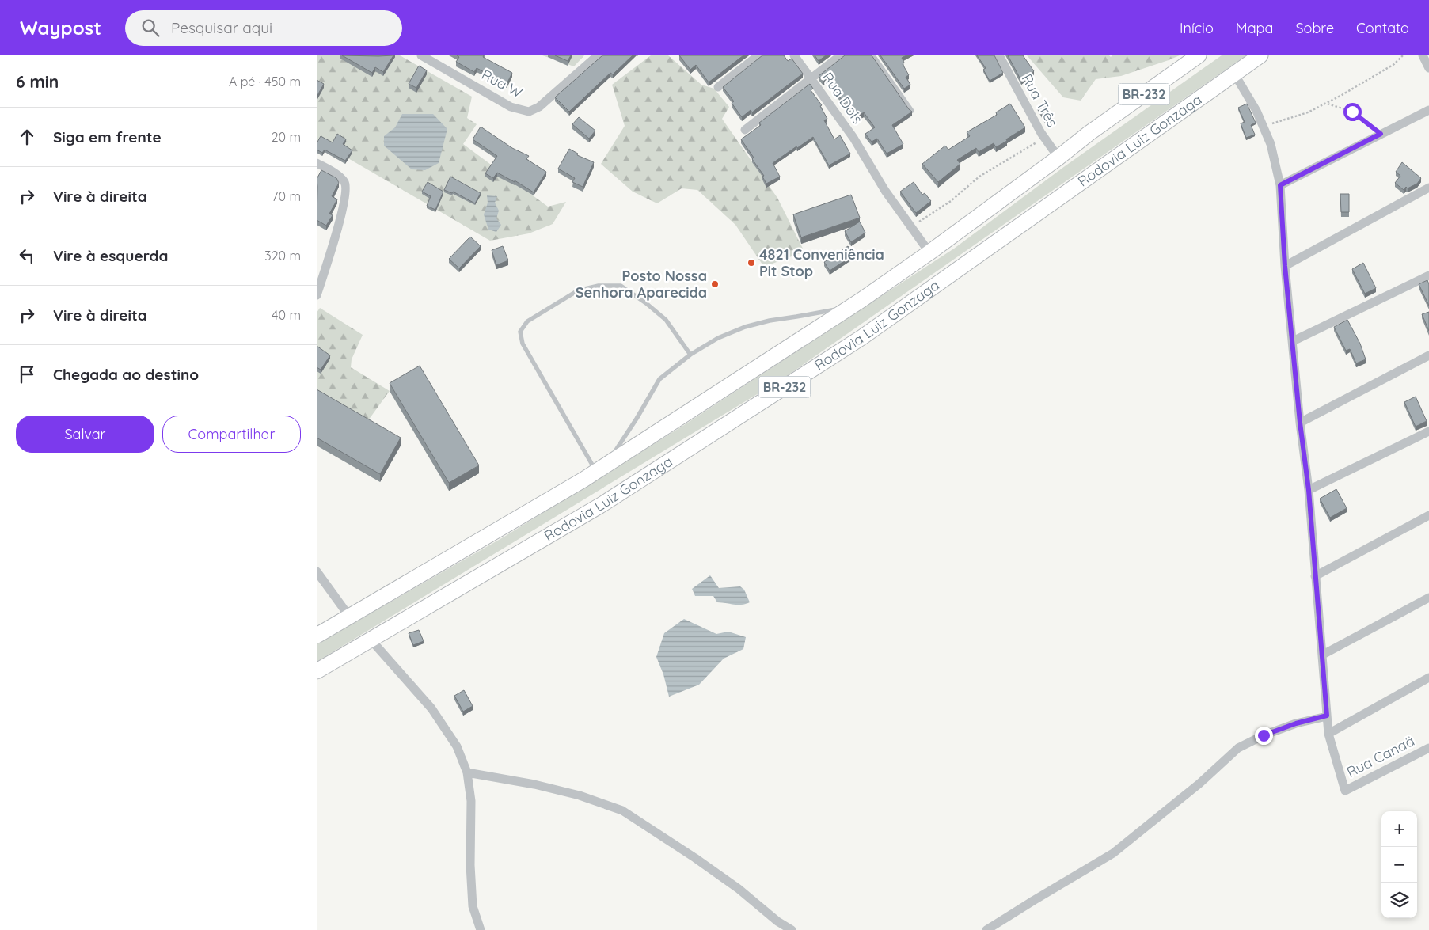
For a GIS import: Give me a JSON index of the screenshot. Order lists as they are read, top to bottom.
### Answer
{
  "streets": {
    "highway": ["BR-232", "Rodovia Luiz Gonzaga"],
    "street": [
      "Rua W",
      "Rua Dois",
      "Rua Três",
      "Rua Canaã"
    ]
  },
  "crossings": [
    ["Rua Dois", "Rodovia Luiz Gonzaga"],
    ["Rua Três", "Rodovia Luiz Gonzaga"]
  ],
  "places": ["4821 Conveniência Pit Stop", "Posto Nossa Senhora Aparecida"],
  "page": {
    "header": "Waypost",
    "search": "Pesquisar aqui",
    "nav": [
      "Início",
      "Mapa",
      "Sobre",
      "Contato"
    ],
    "heading": ["6 min", "A pé · 450 m"],
    "list": [
      ["Siga em frente", "20 m"],
      ["Vire à direita", "70 m"],
      ["Vire à esquerda", "320 m"],
      ["Vire à direita", "40 m"],
      "Chegada ao destino"
    ],
    "buttons": ["Salvar", "Compartilhar"],
    "map_buttons": ["+", "−"]
  }
}
